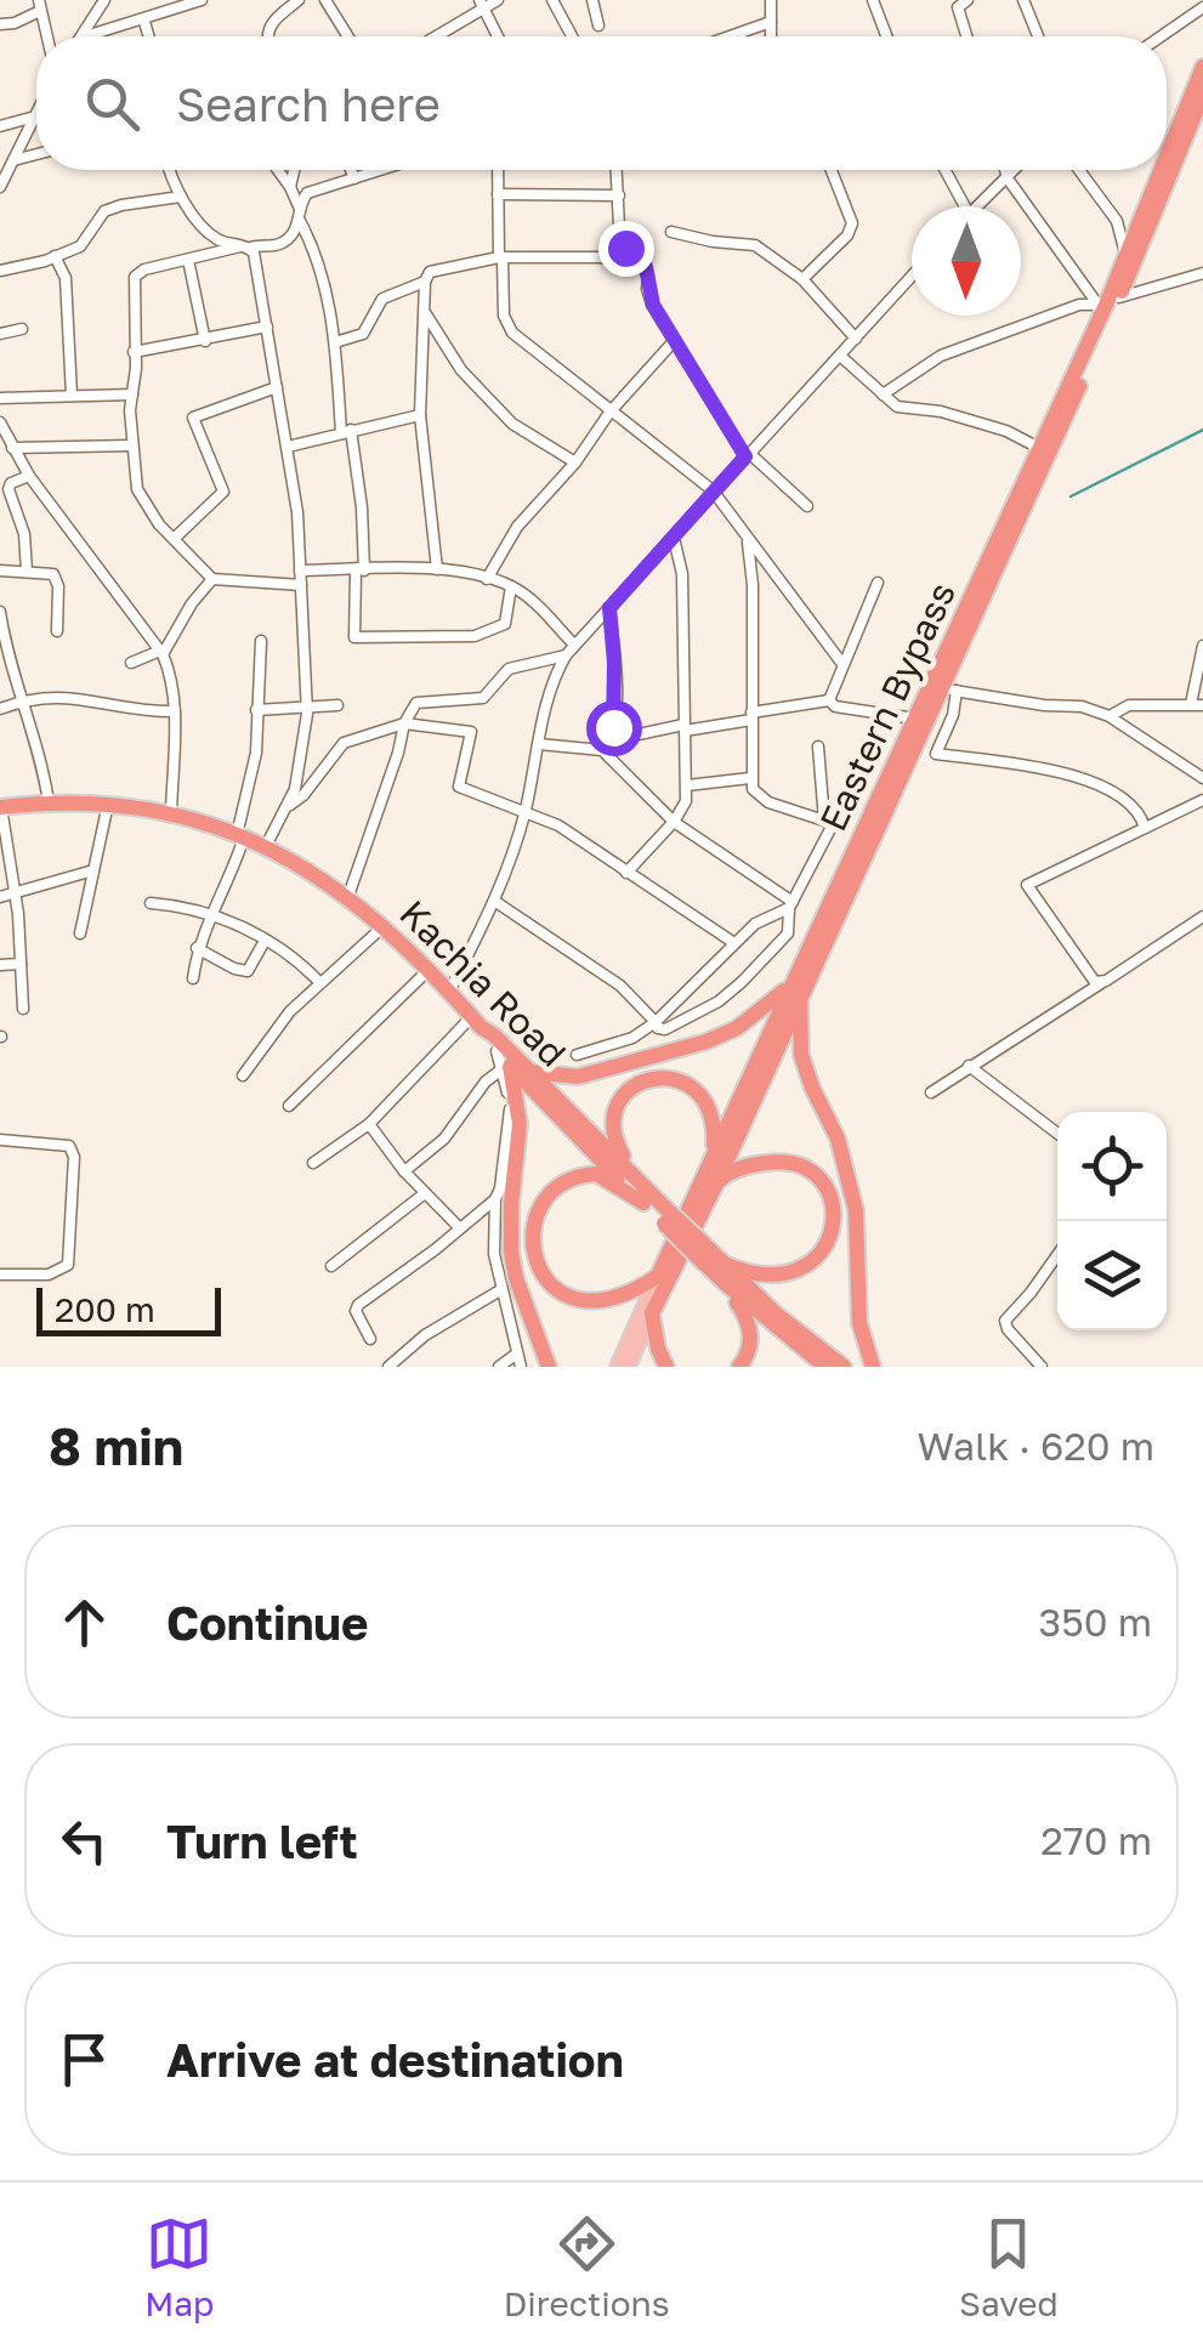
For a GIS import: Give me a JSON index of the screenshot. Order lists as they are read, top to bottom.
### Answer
{
  "streets": {
    "highway": ["Eastern Bypass", "Kachia Road"]
  },
  "scale_bar": "200 m",
  "north": "bottom",
  "page": {
    "search": "Search here",
    "scale": "200 m",
    "heading": ["8 min", "Walk · 620 m"],
    "list": [
      ["Continue", "350 m"],
      ["Turn left", "270 m"],
      "Arrive at destination"
    ],
    "nav": ["Map", "Directions", "Saved"]
  }
}
